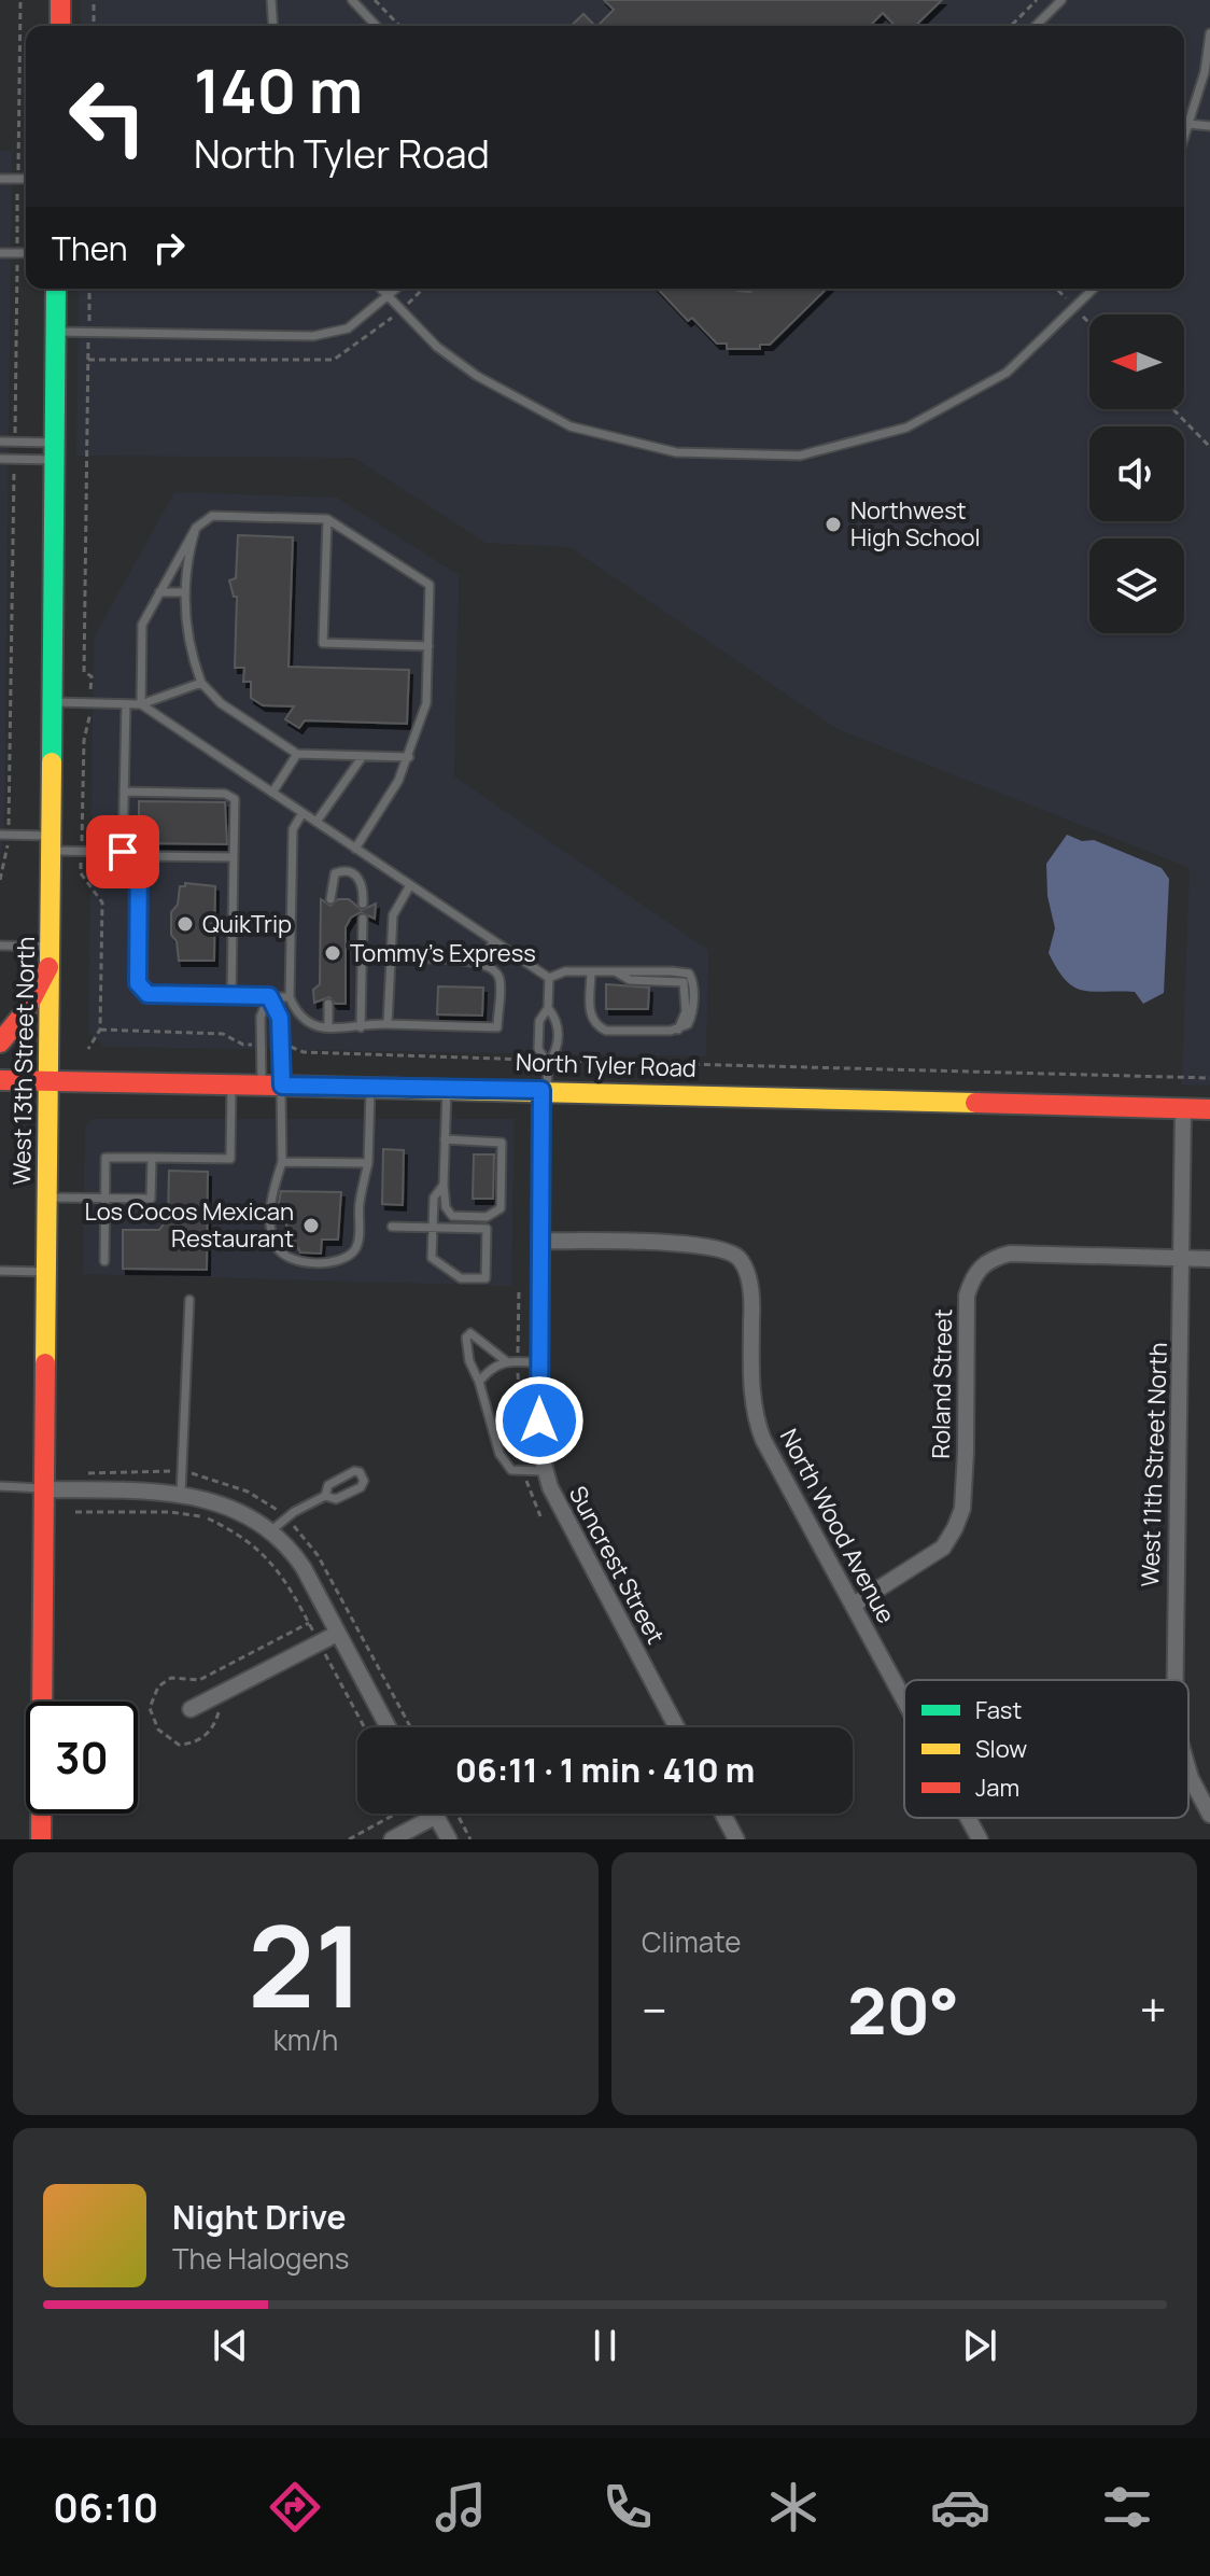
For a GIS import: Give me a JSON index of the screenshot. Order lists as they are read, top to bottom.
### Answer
{
  "streets": {
    "street": [
      "West 13th Street North",
      "North Tyler Road",
      "Roland Street",
      "West 11th Street North",
      "North Wood Avenue",
      "Suncrest Street"
    ]
  },
  "crossings": [
    ["West 13th Street North", "North Tyler Road"],
    ["North Tyler Road", "West 11th Street North"],
    ["North Tyler Road", "Suncrest Street"],
    ["Roland Street", "West 11th Street North"],
    ["Roland Street", "North Wood Avenue"],
    ["North Wood Avenue", "Suncrest Street"]
  ],
  "places": [
    "Northwest High School",
    "QuikTrip",
    "Tommy's Express",
    "Los Cocos Mexican Restaurant"
  ],
  "legend": ["Fast", "Slow", "Jam"],
  "north": "left",
  "page": {
    "turn": ["140 m", "North Tyler Road"],
    "then": "Then",
    "limit": "30",
    "trip": "06:11 · 1 min · 410 m",
    "tile": [
      ["21", "km/h"],
      "Climate"
    ],
    "heat": ["−", "20°", "+"],
    "song": ["Night Drive", "The Halogens"],
    "tabs": "06:10"
  }
}
